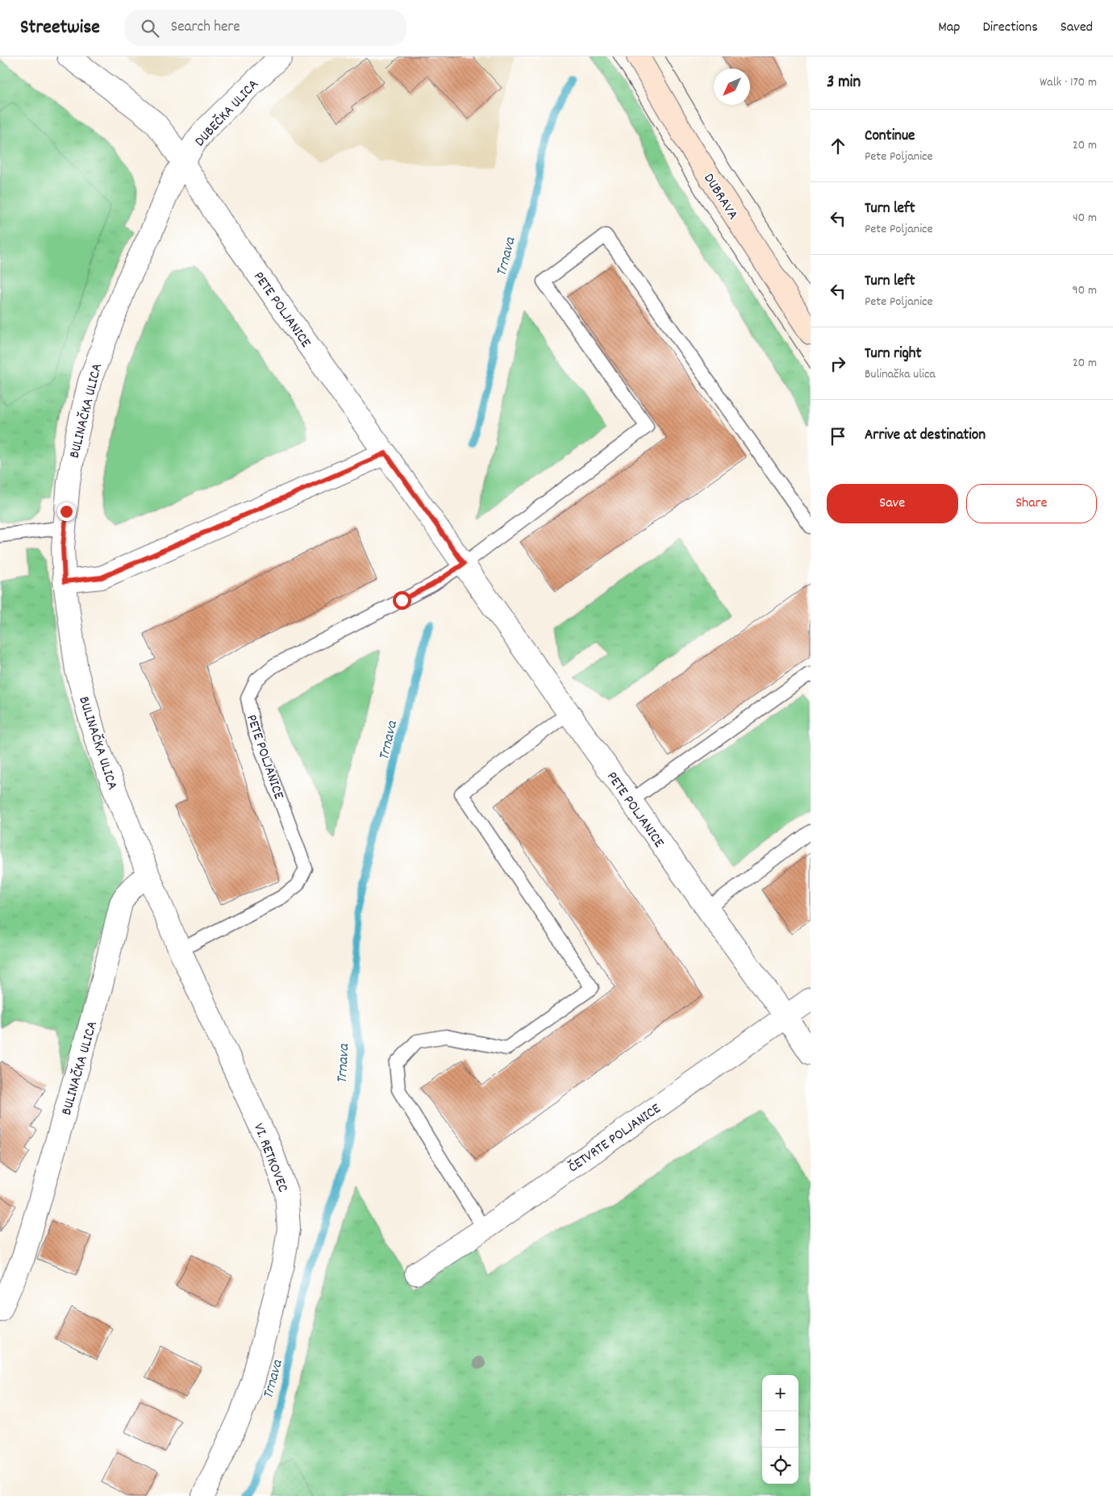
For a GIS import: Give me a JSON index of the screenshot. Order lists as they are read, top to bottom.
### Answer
{
  "streets": {
    "main road": ["DUBRAVA"],
    "street": [
      "DUBEČKA ULICA",
      "PETE POLJANICE",
      "BULINAČKA ULICA",
      "ČETVRTE POLJANICE",
      "VI. RETKOVEC"
    ]
  },
  "crossings": [
    ["DUBEČKA ULICA", "PETE POLJANICE"],
    ["DUBEČKA ULICA", "BULINAČKA ULICA"],
    ["PETE POLJANICE", "BULINAČKA ULICA"],
    ["PETE POLJANICE", "ČETVRTE POLJANICE"],
    ["PETE POLJANICE", "VI. RETKOVEC"],
    ["BULINAČKA ULICA", "VI. RETKOVEC"]
  ],
  "water": ["Trnava"],
  "north": "bottom left",
  "page": {
    "header": "Streetwise",
    "search": "Search here",
    "nav": ["Map", "Directions", "Saved"],
    "heading": ["3 min", "Walk · 170 m"],
    "list": [
      ["Continue", "Pete Poljanice", "20 m"],
      ["Turn left", "Pete Poljanice", "40 m"],
      ["Turn left", "Pete Poljanice", "90 m"],
      ["Turn right", "Bulinačka ulica", "20 m"],
      "Arrive at destination"
    ],
    "buttons": ["Save", "Share"],
    "map_buttons": ["+", "−"]
  }
}
